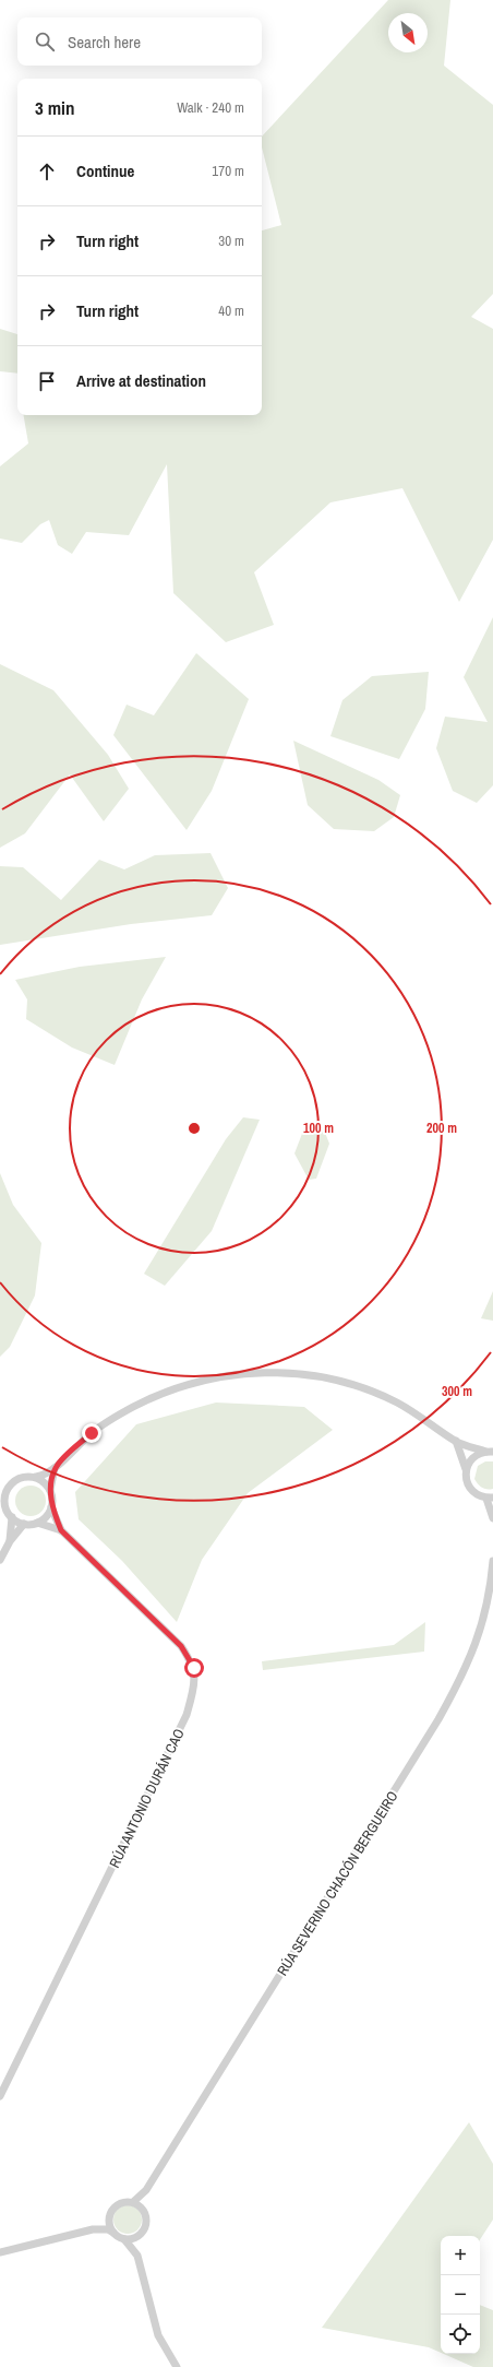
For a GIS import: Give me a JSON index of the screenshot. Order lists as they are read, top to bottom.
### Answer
{
  "streets": {
    "street": ["RÚA ANTONIO DURÁN CAO", "RÚA SEVERINO CHACÓN BERGUEIRO"]
  },
  "north": "bottom right",
  "page": {
    "search": "Search here",
    "heading": ["3 min", "Walk · 240 m"],
    "list": [
      ["Continue", "170 m"],
      ["Turn right", "30 m"],
      ["Turn right", "40 m"],
      "Arrive at destination"
    ],
    "map_buttons": ["+", "−"]
  },
  "rings": ["100 m", "200 m", "300 m"]
}
